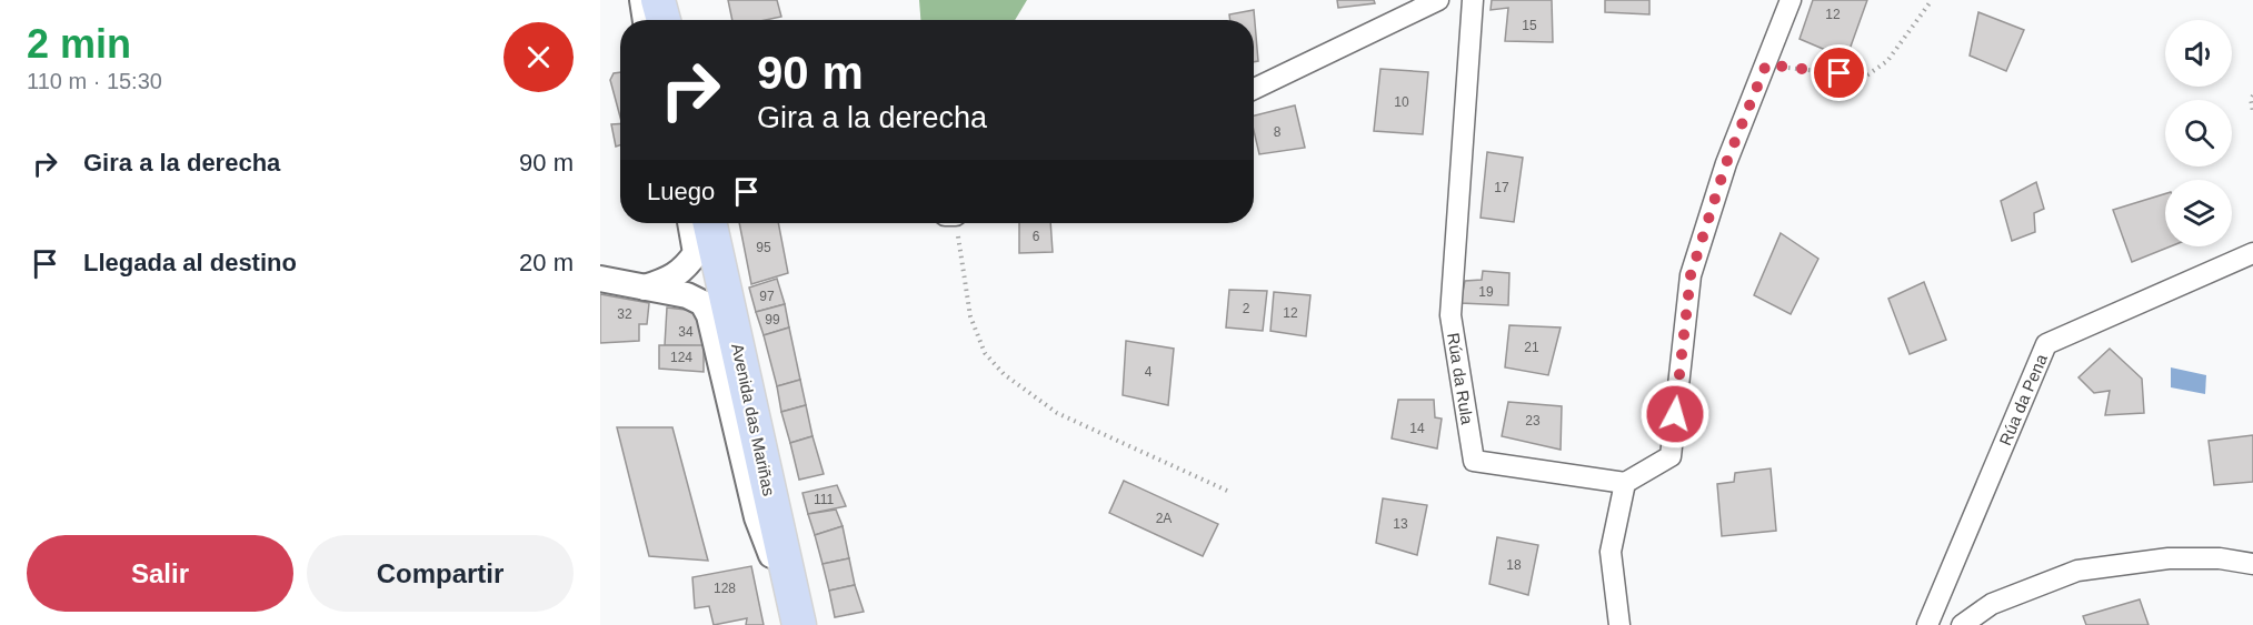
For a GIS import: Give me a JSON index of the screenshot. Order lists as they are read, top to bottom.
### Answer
{
  "streets": {
    "highway": ["Avenida das Mariñas"],
    "street": ["Rúa da Rula", "Rúa da Pena"]
  },
  "house_numbers": [
    "12",
    "15",
    "10",
    "8",
    "17",
    "6",
    "95",
    "19",
    "97",
    "2",
    "12",
    "32",
    "99",
    "34",
    "21",
    "124",
    "4",
    "23",
    "14",
    "111",
    "2A",
    "13",
    "18",
    "128"
  ],
  "page": {
    "heading": ["2 min", "110 m · 15:30"],
    "turn": ["90 m", "Gira a la derecha"],
    "list": [
      {
        "name": "Gira a la derecha",
        "value": "90 m"
      },
      {
        "name": "Llegada al destino",
        "value": "20 m"
      }
    ],
    "then": "Luego",
    "buttons": ["Salir", "Compartir"]
  }
}
